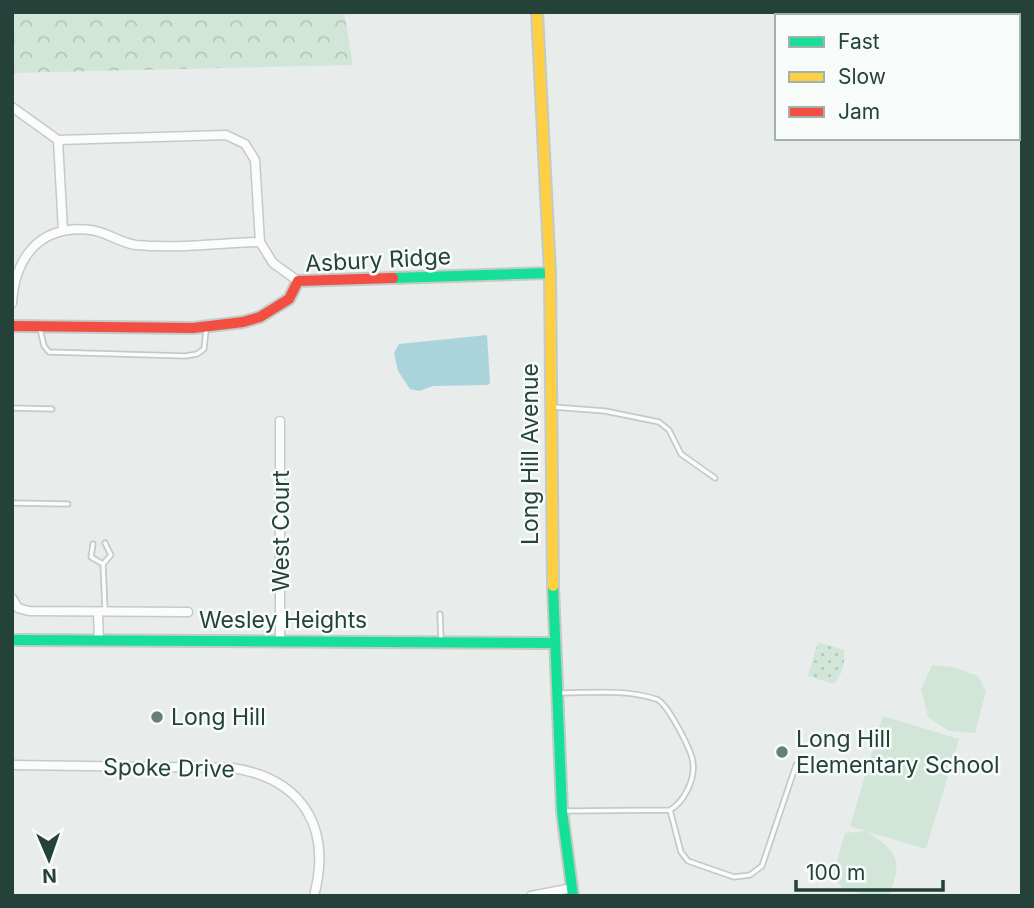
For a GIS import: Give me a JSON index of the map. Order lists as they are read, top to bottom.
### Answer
{
  "streets": {
    "street": [
      "Asbury Ridge",
      "Long Hill Avenue",
      "West Court",
      "Wesley Heights",
      "Spoke Drive"
    ]
  },
  "crossings": [
    ["Asbury Ridge", "Long Hill Avenue"],
    ["Long Hill Avenue", "Wesley Heights"],
    ["West Court", "Wesley Heights"]
  ],
  "places": ["Long Hill", "Long Hill Elementary School"],
  "legend": ["Fast", "Slow", "Jam"],
  "scale_bar": "100 m",
  "north": "bottom"
}
